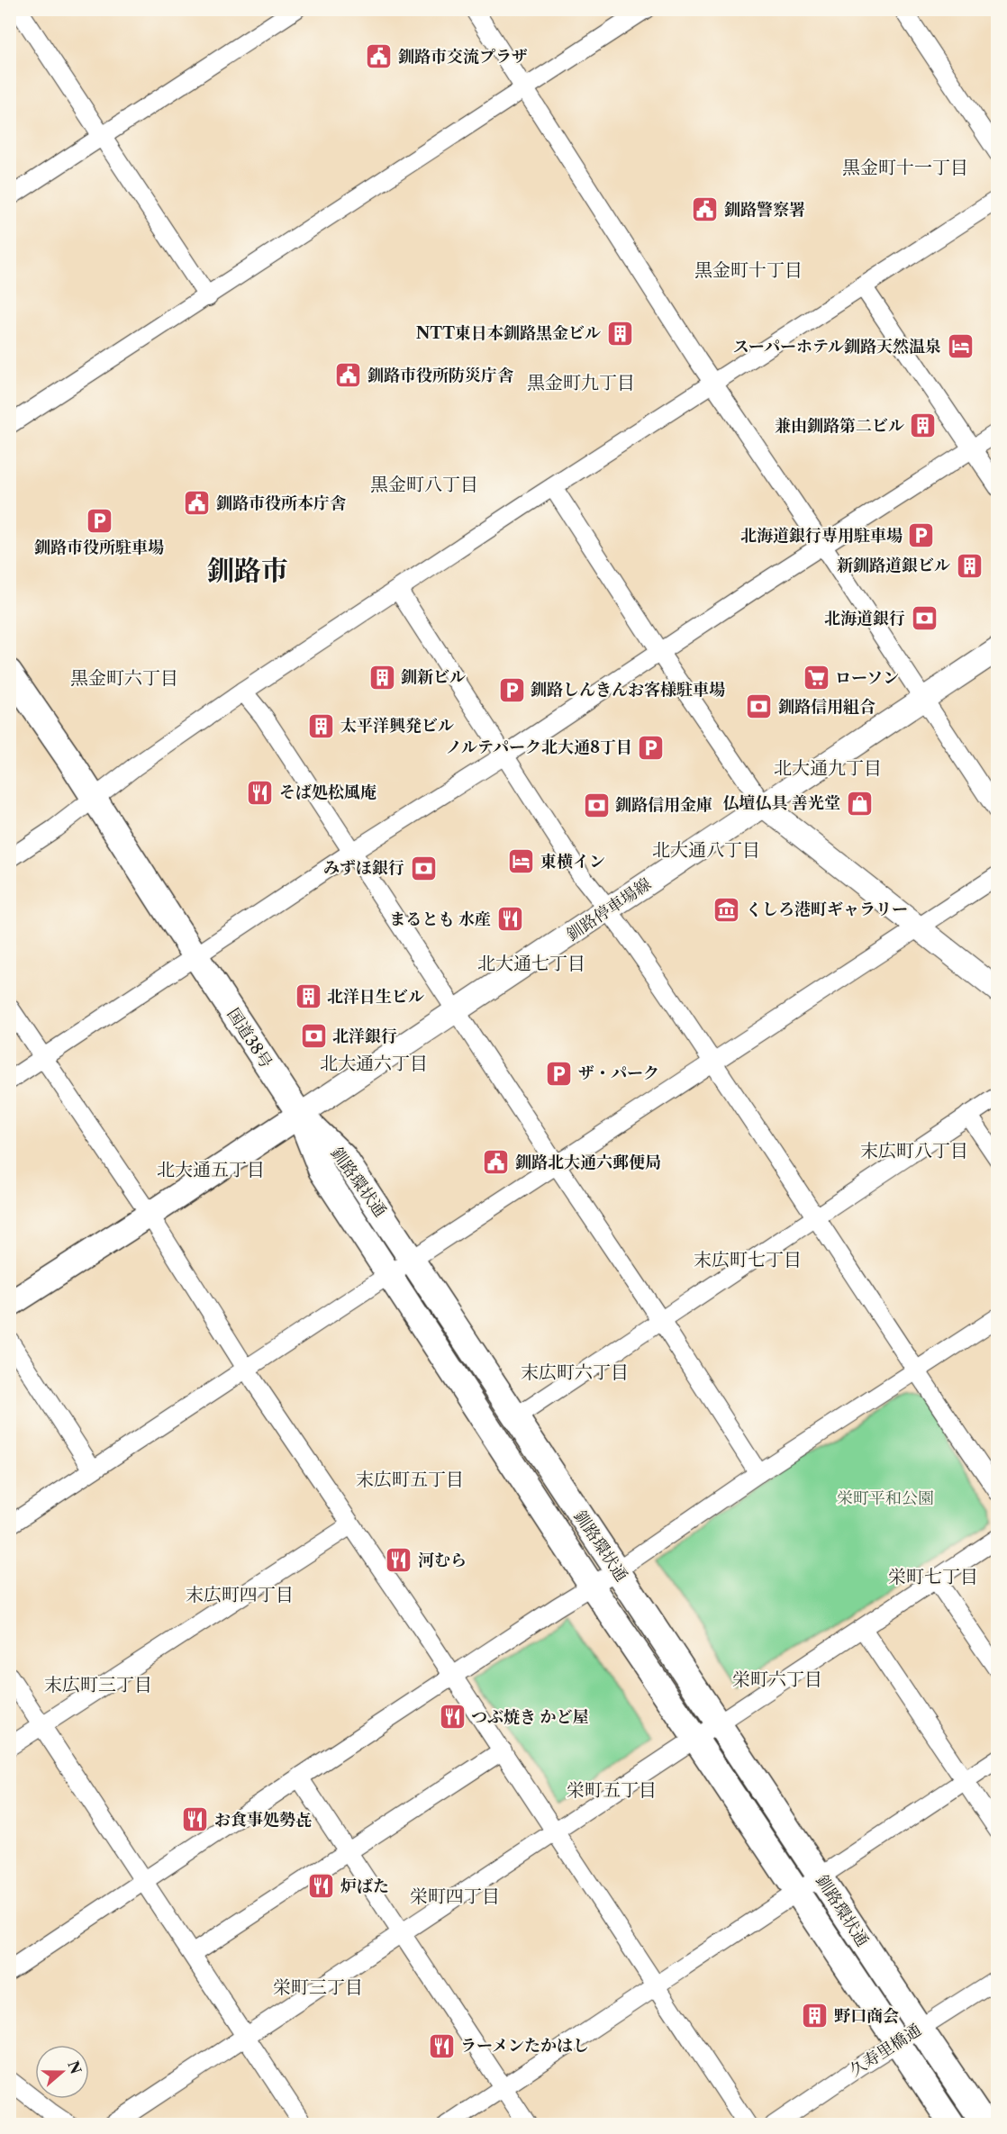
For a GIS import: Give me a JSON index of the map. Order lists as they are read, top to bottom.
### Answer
{
  "streets": {
    "highway": ["国道38号", "釧路環状通"],
    "main road": ["釧路停車場線"],
    "street": ["久寿里橋通"]
  },
  "crossings": [
    ["釧路停車場線", "国道38号"],
    ["釧路停車場線", "釧路環状通"],
    ["国道38号", "釧路環状通"],
    ["釧路環状通", "久寿里橋通"]
  ],
  "districts": [
    "黒金町十一丁目",
    "黒金町十丁目",
    "黒金町九丁目",
    "黒金町八丁目",
    "釧路市",
    "黒金町六丁目",
    "北大通九丁目",
    "北大通八丁目",
    "北大通七丁目",
    "北大通六丁目",
    "末広町八丁目",
    "北大通五丁目",
    "末広町七丁目",
    "末広町六丁目",
    "末広町五丁目",
    "栄町七丁目",
    "末広町四丁目",
    "栄町六丁目",
    "末広町三丁目",
    "栄町五丁目",
    "栄町四丁目",
    "栄町三丁目"
  ],
  "parks": ["栄町平和公園"],
  "places": {
    "public building": [
      "釧路市交流プラザ",
      "釧路警察署",
      "釧路市役所防災庁舎",
      "釧路市役所本庁舎",
      "釧路北大通六郵便局"
    ],
    "building": [
      "NTT東日本釧路黒金ビル",
      "兼由釧路第二ビル",
      "新釧路道銀ビル",
      "釧新ビル",
      "太平洋興発ビル",
      "北洋日生ビル",
      "野口商会"
    ],
    "hotel": ["スーパーホテル釧路天然温泉", "東横イン"],
    "parking": [
      "釧路市役所駐車場",
      "北海道銀行専用駐車場",
      "釧路しんきんお客様駐車場",
      "ノルテパーク北大通8丁目",
      "ザ・パーク"
    ],
    "bank": [
      "北海道銀行",
      "釧路信用組合",
      "釧路信用金庫",
      "みずほ銀行",
      "北洋銀行"
    ],
    "supermarket": ["ローソン"],
    "restaurant": [
      "そば処松風庵",
      "まるとも 水産",
      "河むら",
      "つぶ焼き かど屋",
      "お食事処勢㐂",
      "炉ばた",
      "ラーメンたかはし"
    ],
    "shop": ["仏壇仏具 善光堂"],
    "museum": ["くしろ港町ギャラリー"]
  },
  "north": "right"
}
